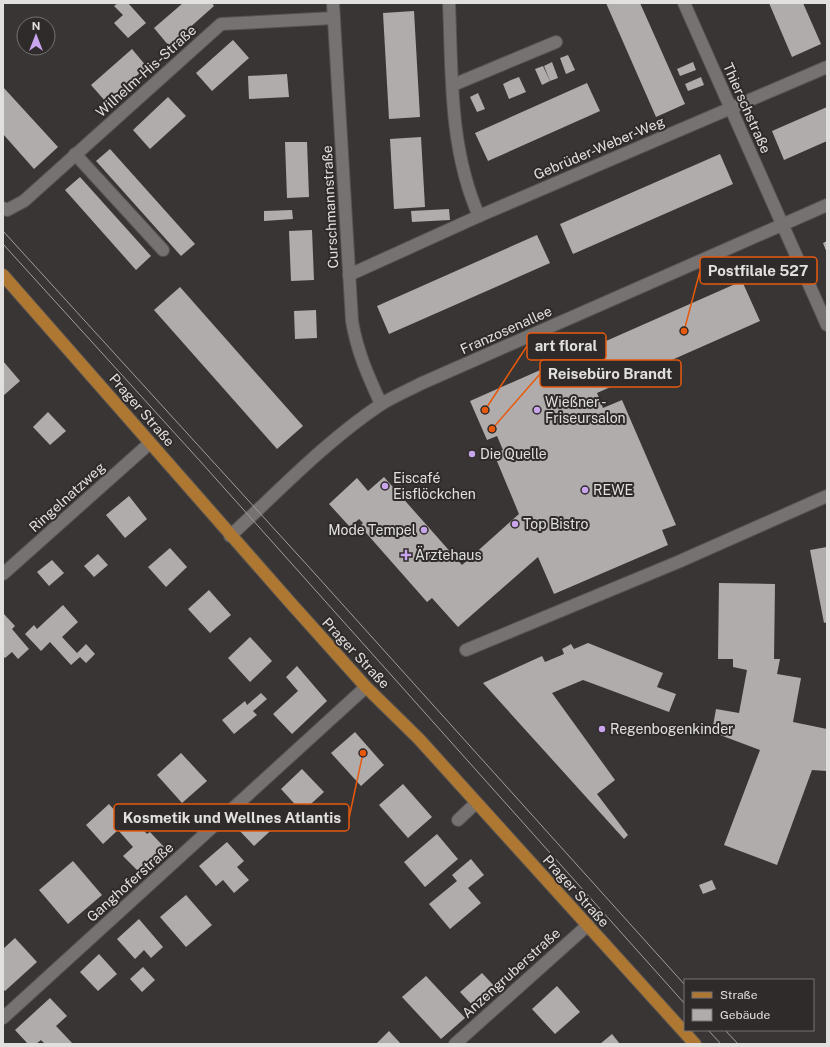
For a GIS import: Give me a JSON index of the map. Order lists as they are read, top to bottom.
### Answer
{
  "streets": {
    "main road": ["Prager Straße"],
    "street": [
      "Wilhelm-His-Straße",
      "Thierschstraße",
      "Gebrüder-Weber-Weg",
      "Curschmannstraße",
      "Franzosenallee",
      "Ringelnatzweg",
      "Ganghoferstraße",
      "Anzengruberstraße"
    ]
  },
  "crossings": [
    ["Wilhelm-His-Straße", "Curschmannstraße"],
    ["Thierschstraße", "Gebrüder-Weber-Weg"],
    ["Thierschstraße", "Franzosenallee"],
    ["Gebrüder-Weber-Weg", "Curschmannstraße"],
    ["Curschmannstraße", "Franzosenallee"],
    ["Franzosenallee", "Prager Straße"],
    ["Prager Straße", "Ringelnatzweg"],
    ["Prager Straße", "Ganghoferstraße"],
    ["Prager Straße", "Anzengruberstraße"]
  ],
  "places": {
    "other": [
      "Postfilale 527",
      "art floral",
      "Wießner - Friseursalon",
      "Reisebüro Brandt",
      "Die Quelle",
      "Eiscafé Eisflöckchen",
      "REWE",
      "Top Bistro",
      "Mode Tempel",
      "Regenbogenkinder",
      "Kosmetik und Wellnes Atlantis"
    ],
    "health": ["Ärztehaus"]
  },
  "legend": ["Straße", "Gebäude"],
  "north": "top"
}
